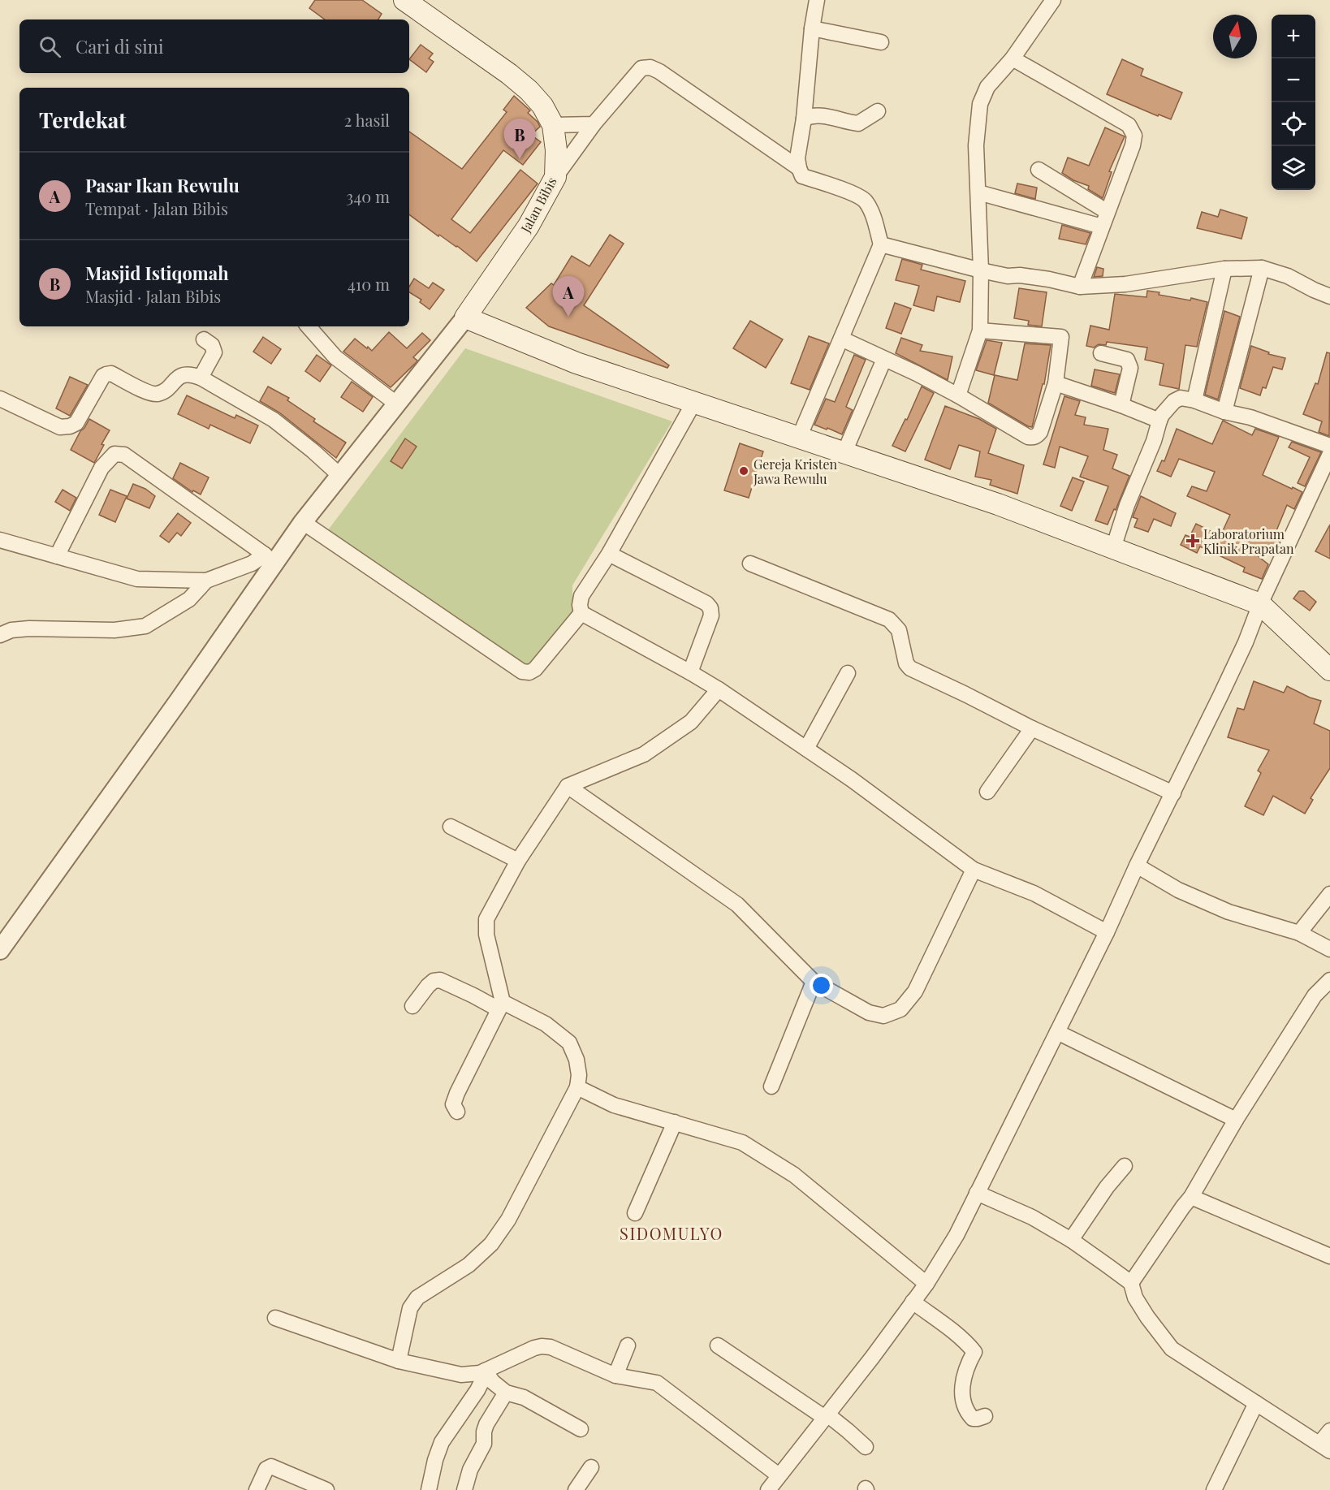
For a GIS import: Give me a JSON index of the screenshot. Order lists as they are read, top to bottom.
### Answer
{
  "streets": {
    "main road": ["Jalan Bibis"]
  },
  "districts": ["SIDOMULYO"],
  "places": {
    "other": ["Gereja Kristen Jawa Rewulu"],
    "health": ["Laboratorium Klinik Prapatan"]
  },
  "north": "top",
  "page": {
    "map_buttons": ["+", "−"],
    "search": "Cari di sini",
    "heading": ["Terdekat", "2 hasil"],
    "pins": ["B", "A"],
    "list": [
      {
        "mark": "A",
        "name": "Pasar Ikan Rewulu",
        "note": "Tempat · Jalan Bibis",
        "value": "340 m"
      },
      {
        "mark": "B",
        "name": "Masjid Istiqomah",
        "note": "Masjid · Jalan Bibis",
        "value": "410 m"
      }
    ]
  }
}
